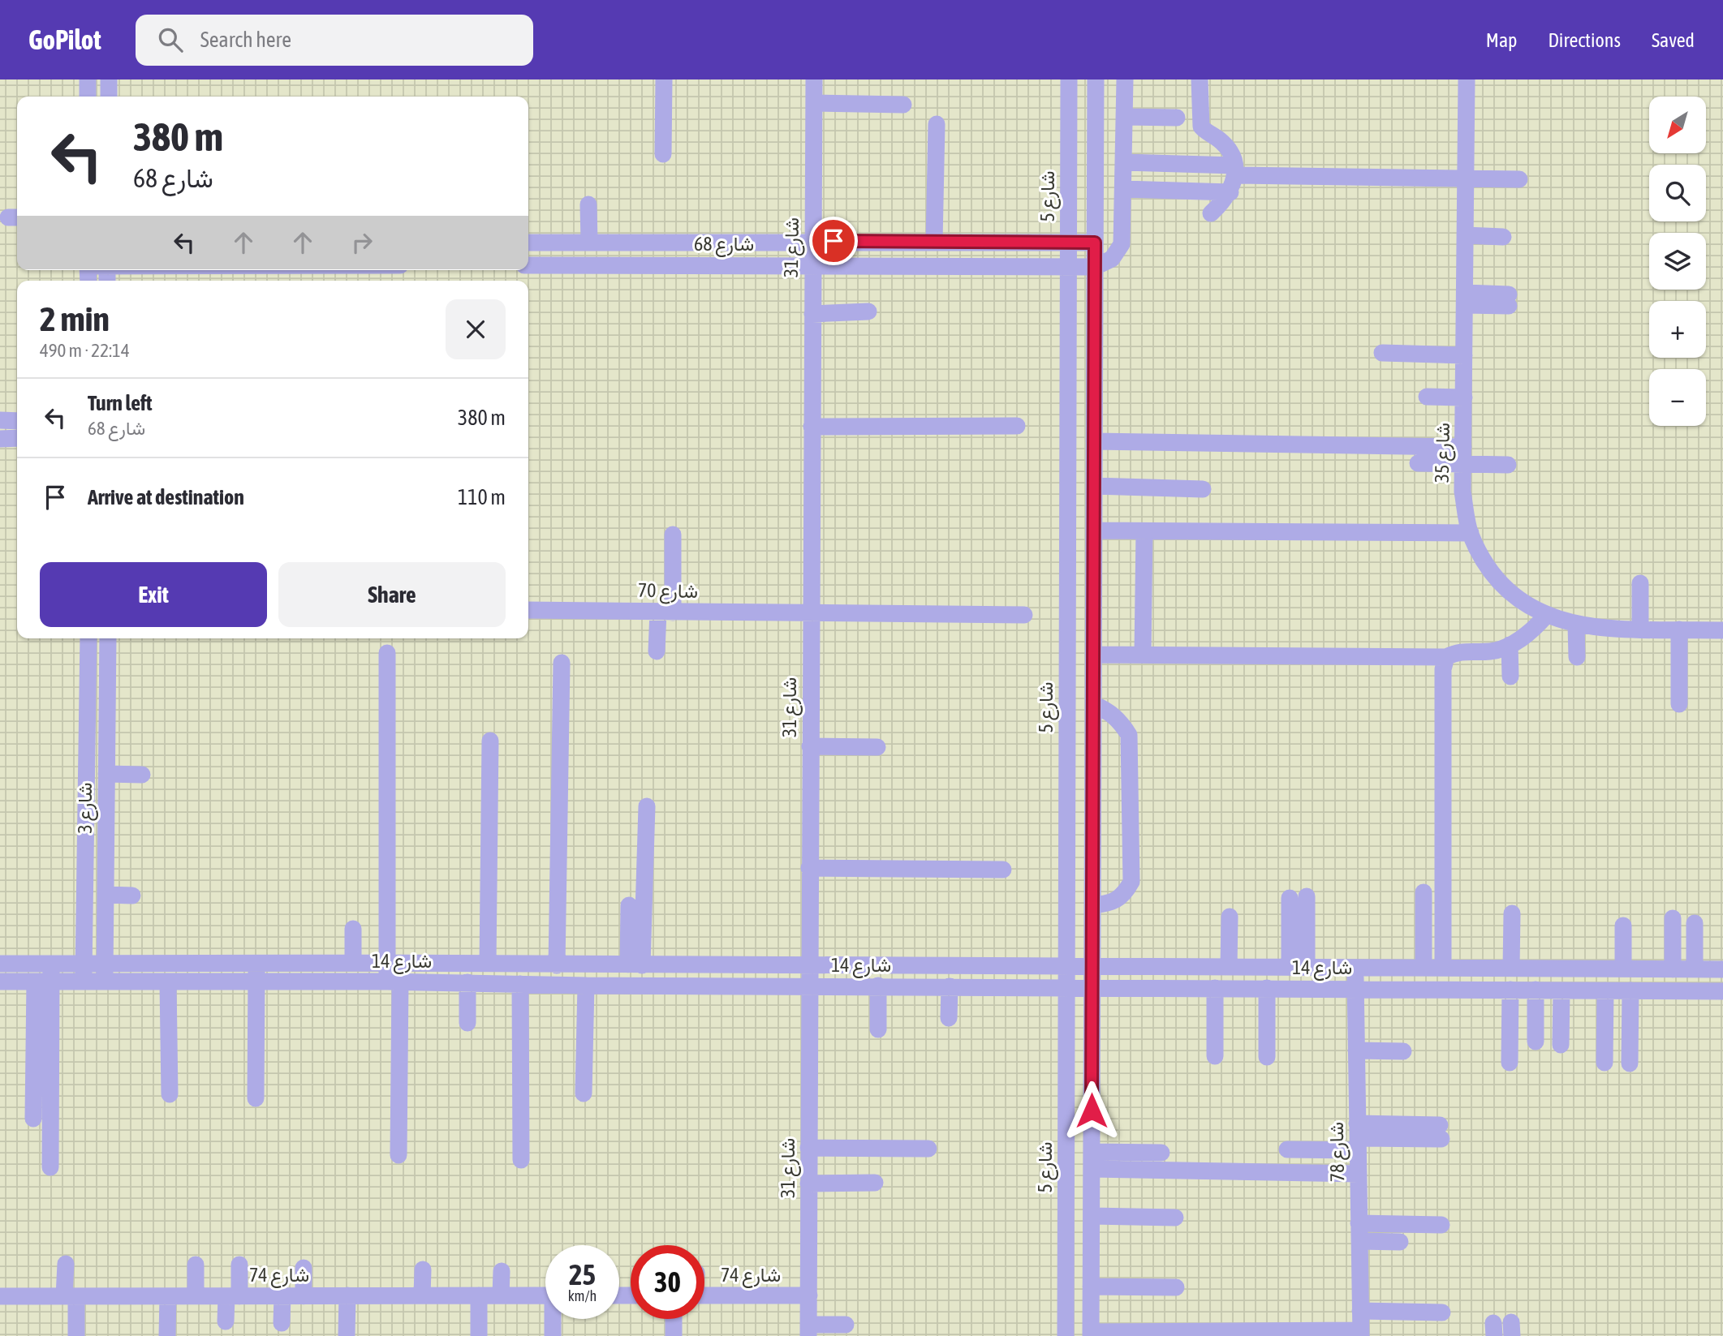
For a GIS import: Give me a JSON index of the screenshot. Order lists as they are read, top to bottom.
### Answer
{
  "streets": {
    "street": [
      "شارع 5",
      "شارع 68",
      "شارع 31",
      "شارع 35",
      "شارع 70",
      "شارع 3",
      "شارع 14",
      "شارع 78",
      "شارع 74"
    ]
  },
  "crossings": [
    ["شارع 5", "شارع 68"],
    ["شارع 5", "شارع 14"],
    ["شارع 68", "شارع 31"],
    ["شارع 31", "شارع 70"],
    ["شارع 31", "شارع 14"],
    ["شارع 31", "شارع 74"],
    ["شارع 3", "شارع 14"],
    ["شارع 14", "شارع 78"]
  ],
  "north": "bottom left",
  "page": {
    "header": "GoPilot",
    "search": "Search here",
    "nav": ["Map", "Directions", "Saved"],
    "map_buttons": ["+", "−"],
    "turn": ["380 m", "شارع 68"],
    "heading": ["2 min", "490 m · 22:14"],
    "list": [
      {
        "name": "Turn left",
        "note": "شارع 68",
        "value": "380 m"
      },
      {
        "name": "Arrive at destination",
        "value": "110 m"
      }
    ],
    "buttons": ["Exit", "Share"],
    "speed": "25 km/h",
    "limit": "30"
  }
}
